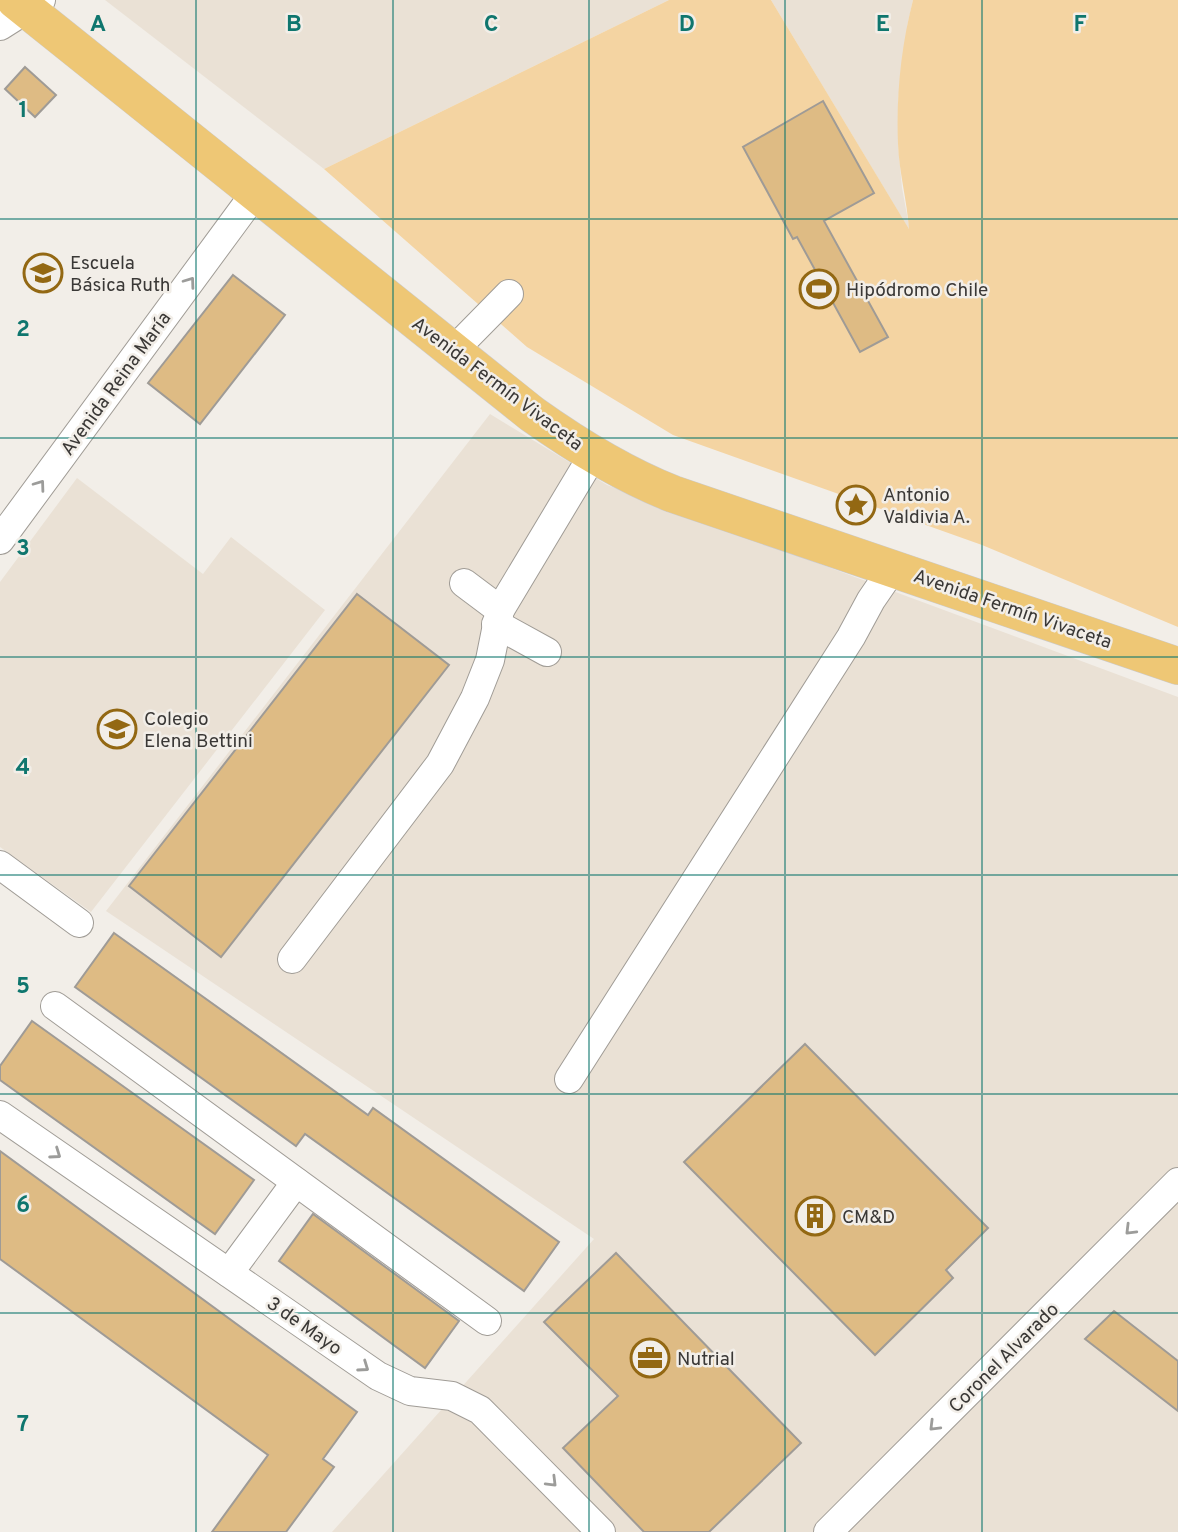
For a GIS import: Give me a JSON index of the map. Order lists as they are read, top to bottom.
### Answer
{
  "streets": {
    "main road": ["Avenida Fermín Vivaceta"],
    "street": ["Avenida Reina María", "3 de Mayo", "Coronel Alvarado"]
  },
  "crossings": [
    ["Avenida Reina María", "Avenida Fermín Vivaceta"]
  ],
  "one_way": ["Avenida Reina María", "Coronel Alvarado"],
  "places": {
    "school or university": ["Escuela Básica Ruth", "Colegio Elena Bettini"],
    "sports": ["Hipódromo Chile"],
    "place": ["Antonio Valdivia A."],
    "building": ["CM&D"],
    "office": ["Nutrial"]
  },
  "grid": {
    "columns": [
      "A",
      "B",
      "C",
      "D",
      "E",
      "F"
    ],
    "rows": [
      "1",
      "2",
      "3",
      "4",
      "5",
      "6",
      "7"
    ]
  }
}
